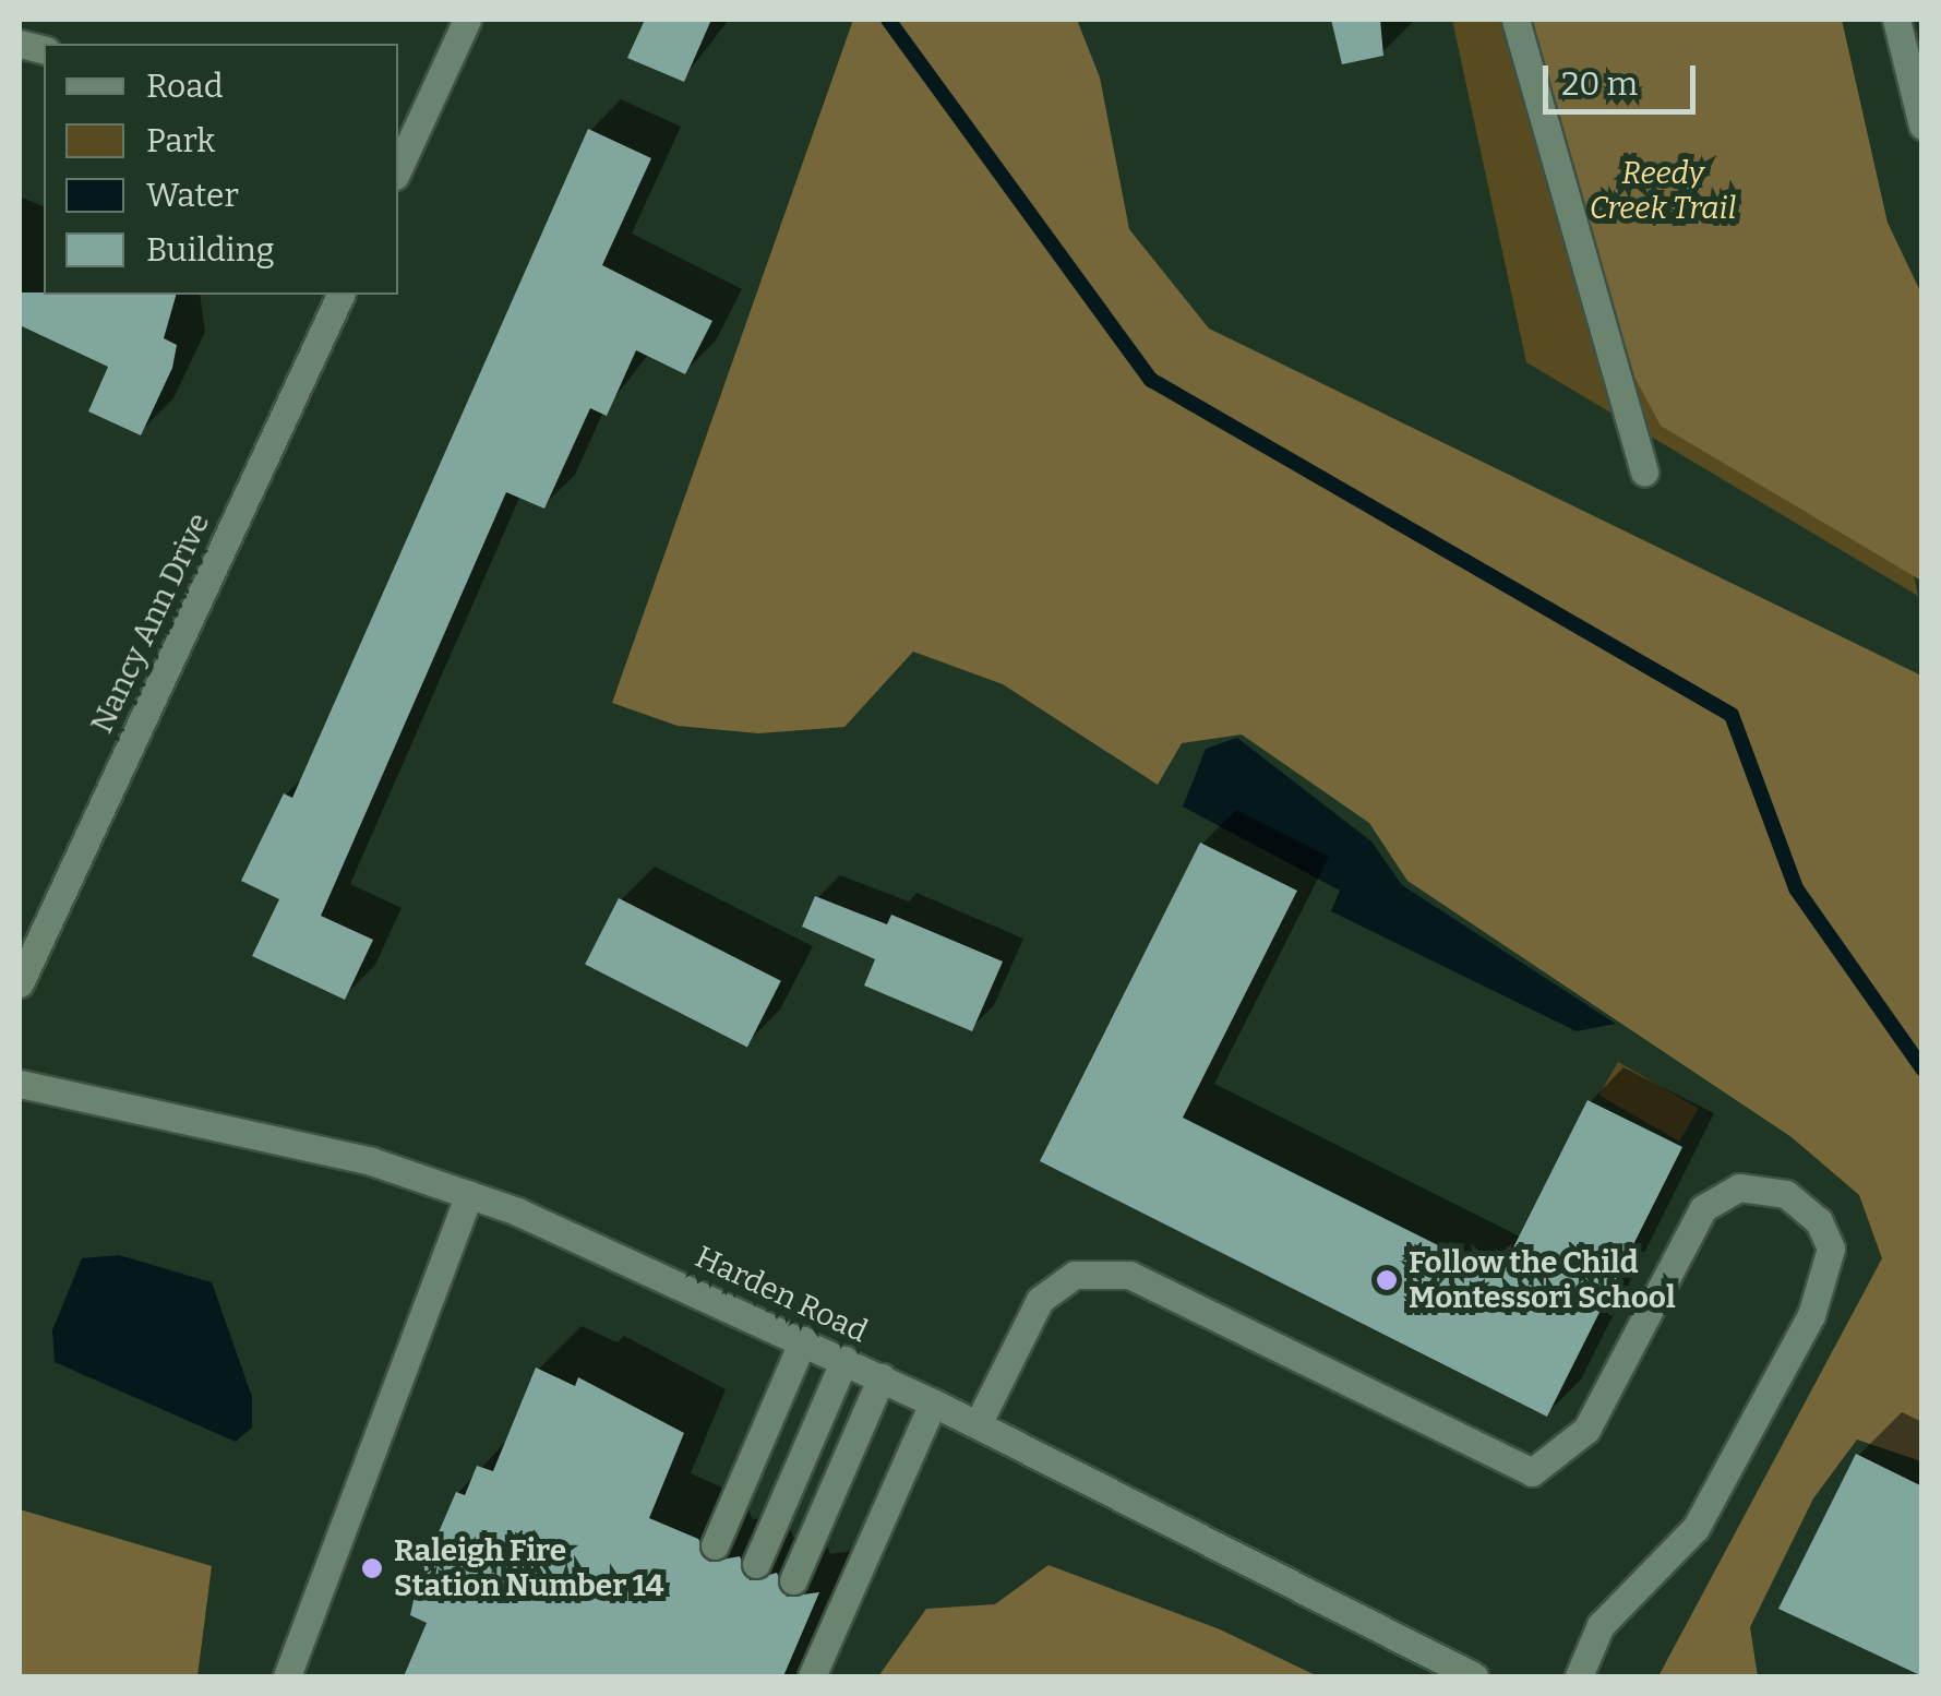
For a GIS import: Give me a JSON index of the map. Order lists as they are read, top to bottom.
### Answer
{
  "streets": {
    "street": ["Nancy Ann Drive", "Harden Road"]
  },
  "parks": ["Reedy Creek Trail"],
  "places": ["Follow the Child Montessori School", "Raleigh Fire Station Number 14"],
  "legend": [
    "Road",
    "Park",
    "Water",
    "Building"
  ],
  "scale_bar": "20 m"
}
